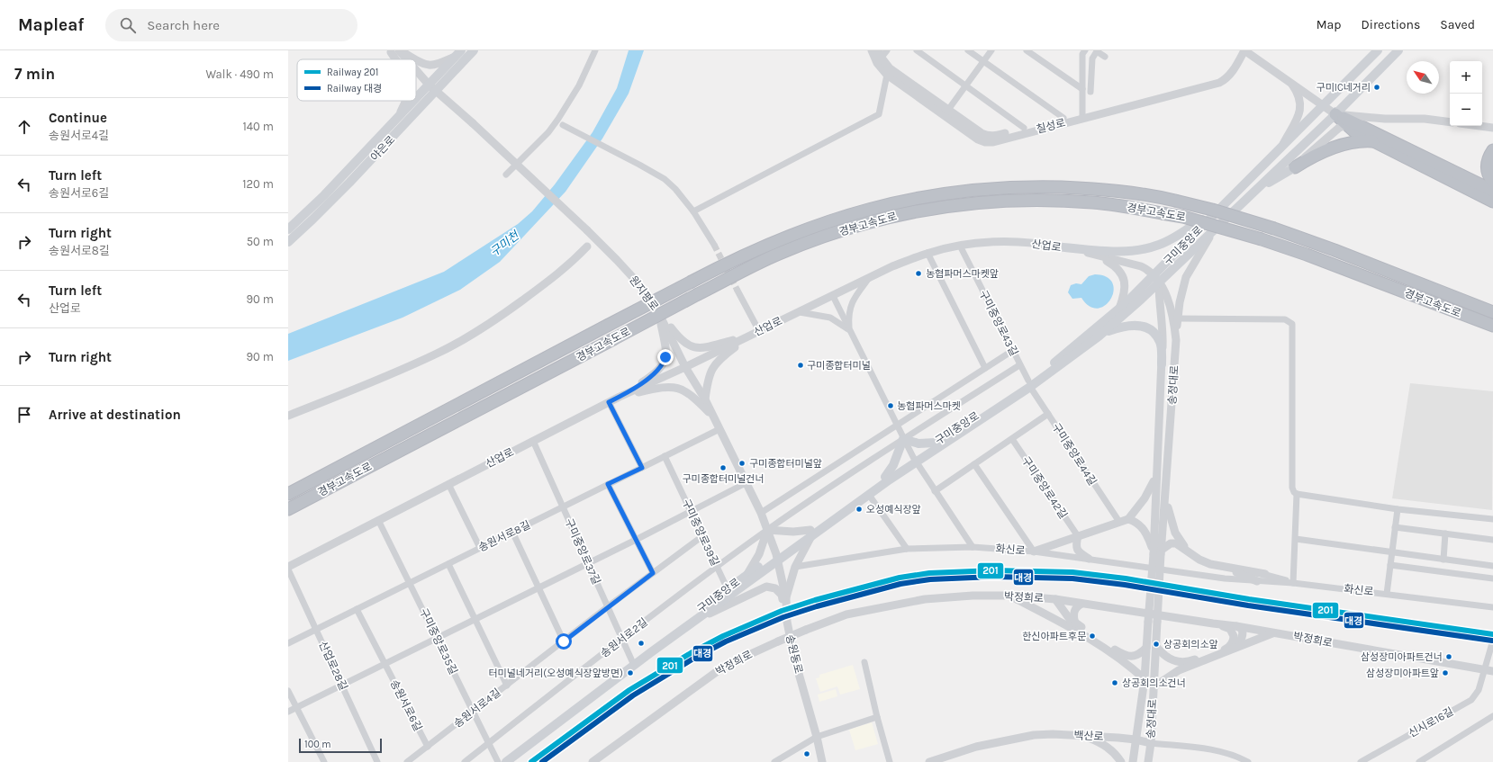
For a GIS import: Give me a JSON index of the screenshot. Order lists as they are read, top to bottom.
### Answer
{
  "streets": {
    "highway": ["경부고속도로"],
    "main road": ["야은로", "구미중앙로"],
    "street": [
      "칠성로",
      "산업로",
      "원지평로",
      "구미중앙로43길",
      "송정대로",
      "구미중앙로44길",
      "구미중앙로42길",
      "구미중앙로39길",
      "송원서로8길",
      "화신로",
      "구미중앙로37길",
      "박정희로",
      "송원서로2길",
      "구미중앙로35길",
      "송원동로",
      "산업로28길",
      "송원서로6길",
      "송원서로4길",
      "신시로16길",
      "백산로"
    ]
  },
  "crossings": [
    ["야은로", "원지평로"],
    ["산업로", "구미중앙로"],
    ["산업로", "원지평로"],
    ["산업로", "구미중앙로43길"],
    ["산업로", "송정대로"],
    ["산업로", "구미중앙로37길"],
    ["산업로", "구미중앙로35길"],
    ["산업로", "송원동로"],
    ["구미중앙로", "구미중앙로43길"],
    ["구미중앙로", "송정대로"],
    ["구미중앙로", "구미중앙로44길"],
    ["구미중앙로", "구미중앙로39길"],
    ["구미중앙로", "구미중앙로37길"],
    ["구미중앙로", "구미중앙로35길"],
    ["구미중앙로", "송원동로"],
    ["원지평로", "송원동로"],
    ["구미중앙로43길", "구미중앙로44길"],
    ["송정대로", "백산로"],
    ["구미중앙로39길", "송원서로8길"],
    ["구미중앙로39길", "송원서로2길"],
    ["구미중앙로39길", "송원서로4길"],
    ["송원서로8길", "구미중앙로37길"],
    ["송원서로8길", "구미중앙로35길"],
    ["송원서로8길", "송원동로"],
    ["송원서로8길", "산업로28길"],
    ["송원서로8길", "송원서로6길"],
    ["구미중앙로37길", "송원서로2길"],
    ["구미중앙로37길", "송원서로4길"],
    ["박정희로", "신시로16길"],
    ["송원서로2길", "구미중앙로35길"],
    ["송원서로2길", "송원동로"],
    ["구미중앙로35길", "송원서로4길"],
    ["송원서로6길", "송원서로4길"]
  ],
  "water": ["구미천"],
  "places": [
    "구미IC네거리",
    "농협파머스마켓앞",
    "구미종합터미널",
    "농협파머스마켓",
    "구미종합터미널앞",
    "구미종합터미널건너",
    "오성예식장앞",
    "한신아파트후문",
    "상공회의소앞",
    "삼성장미아파트건너",
    "터미널네거리(오성예식장앞방면)",
    "삼성장미아파트앞",
    "상공회의소건너"
  ],
  "lines": ["rail line 201", "rail line 대경"],
  "legend": ["Railway 201", "Railway 대경"],
  "scale_bar": "100 m",
  "north": "top left",
  "page": {
    "header": "Mapleaf",
    "search": "Search here",
    "nav": ["Map", "Directions", "Saved"],
    "heading": ["7 min", "Walk · 490 m"],
    "map_buttons": ["+", "−"],
    "list": [
      ["Continue", "송원서로4길", "140 m"],
      ["Turn left", "송원서로6길", "120 m"],
      ["Turn right", "송원서로8길", "50 m"],
      ["Turn left", "산업로", "90 m"],
      ["Turn right", "90 m"],
      "Arrive at destination"
    ],
    "scale": "100 m"
  }
}
